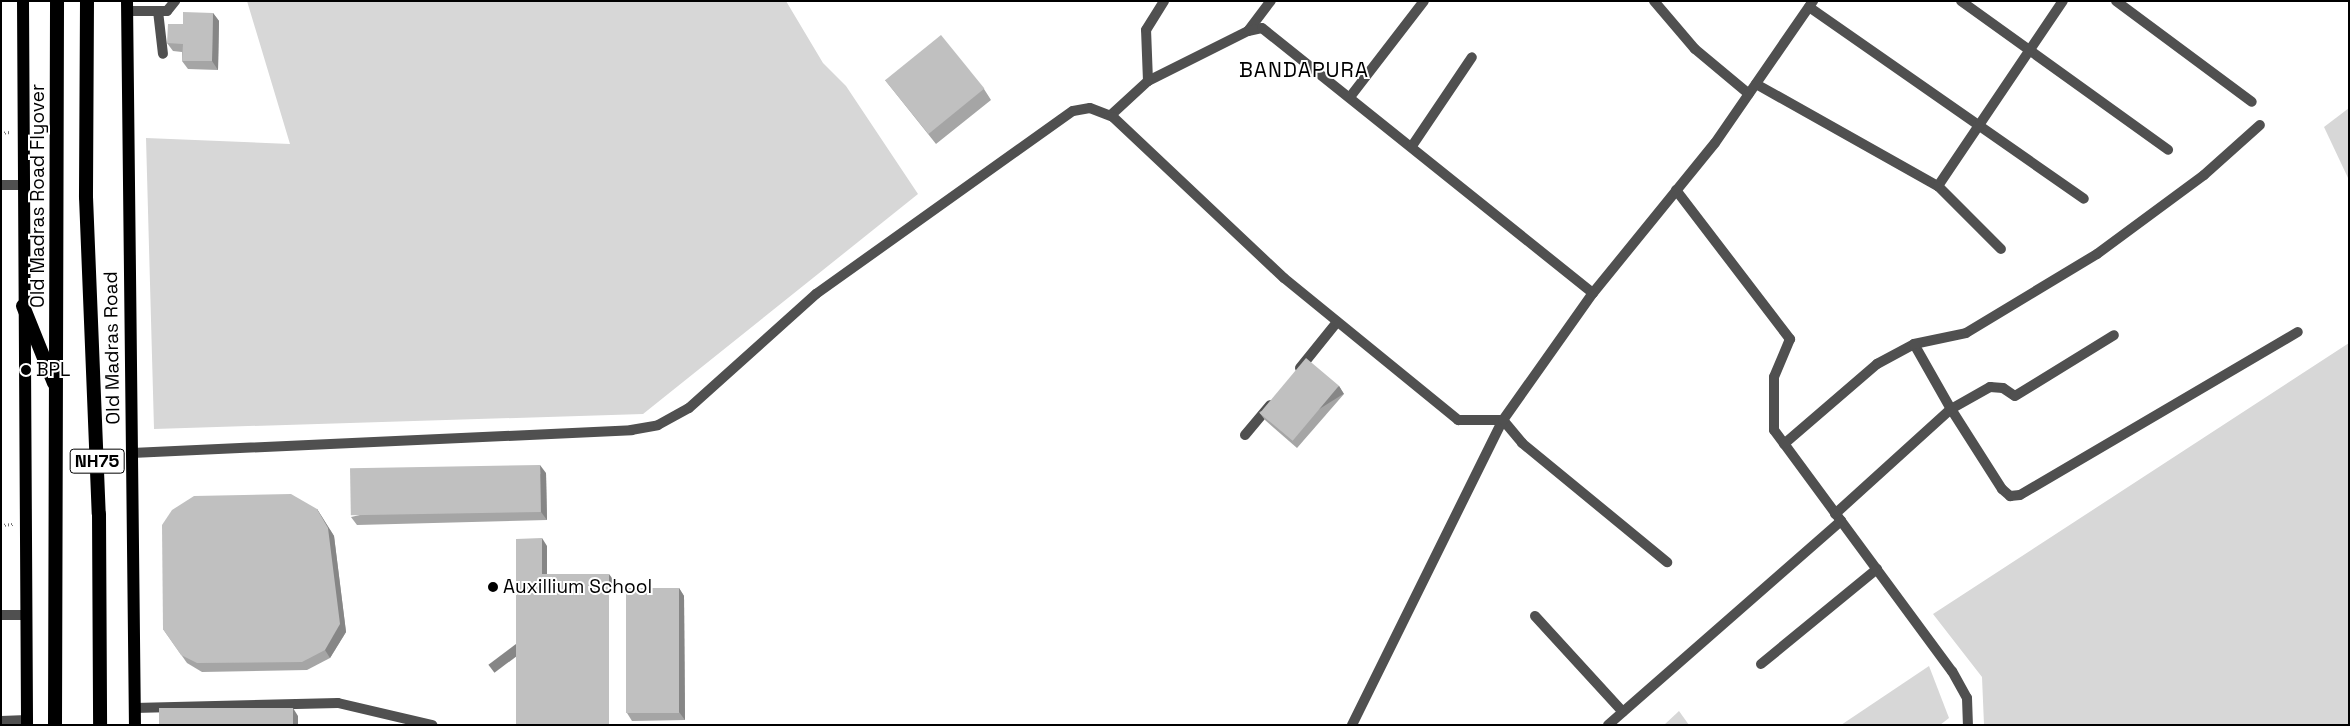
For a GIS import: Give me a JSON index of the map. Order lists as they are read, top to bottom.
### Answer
{
  "streets": {
    "highway": ["Old Madras Road Flyover", "Old Madras Road", "NH75"]
  },
  "crossings": [
    ["Old Madras Road Flyover", "NH75"]
  ],
  "districts": ["BANDAPURA"],
  "places": ["BPL", "Auxillium School"]
}
